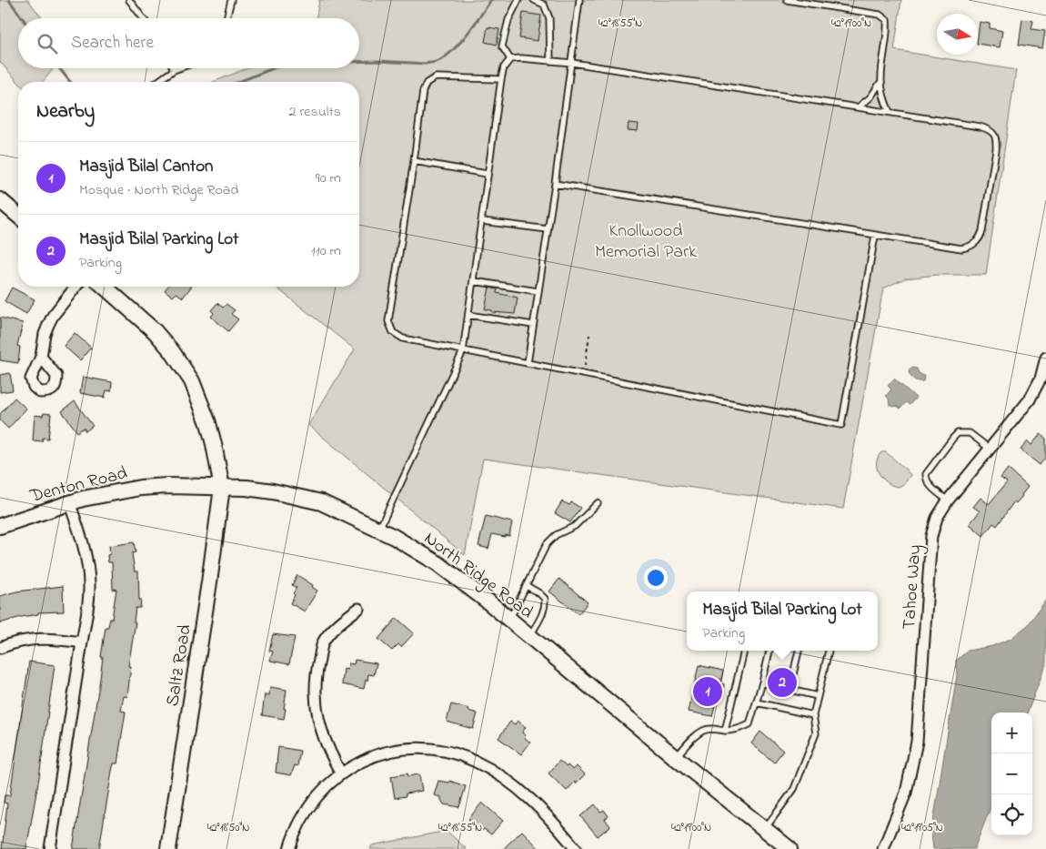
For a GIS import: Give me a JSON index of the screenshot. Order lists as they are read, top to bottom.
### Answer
{
  "streets": {
    "street": [
      "Denton Road",
      "North Ridge Road",
      "Tahoe Way",
      "Saltz Road"
    ]
  },
  "crossings": [
    ["Denton Road", "North Ridge Road"],
    ["Denton Road", "Saltz Road"],
    ["North Ridge Road", "Saltz Road"]
  ],
  "parks": ["Knollwood Memorial Park"],
  "north": "right",
  "page": {
    "search": "Search here",
    "heading": ["Nearby", "2 results"],
    "list": [
      {
        "mark": "1",
        "name": "Masjid Bilal Canton",
        "note": "Mosque · North Ridge Road",
        "value": "90 m"
      },
      {
        "mark": "2",
        "name": "Masjid Bilal Parking Lot",
        "note": "Parking",
        "value": "110 m"
      }
    ],
    "popup": ["Masjid Bilal Parking Lot", "Parking"],
    "pins": ["2", "1"],
    "map_buttons": ["+", "−"]
  },
  "coordinates": [
    "42°18'55\"N",
    "42°19'00\"N",
    "42°18'50\"N",
    "42°19'05\"N"
  ]
}
